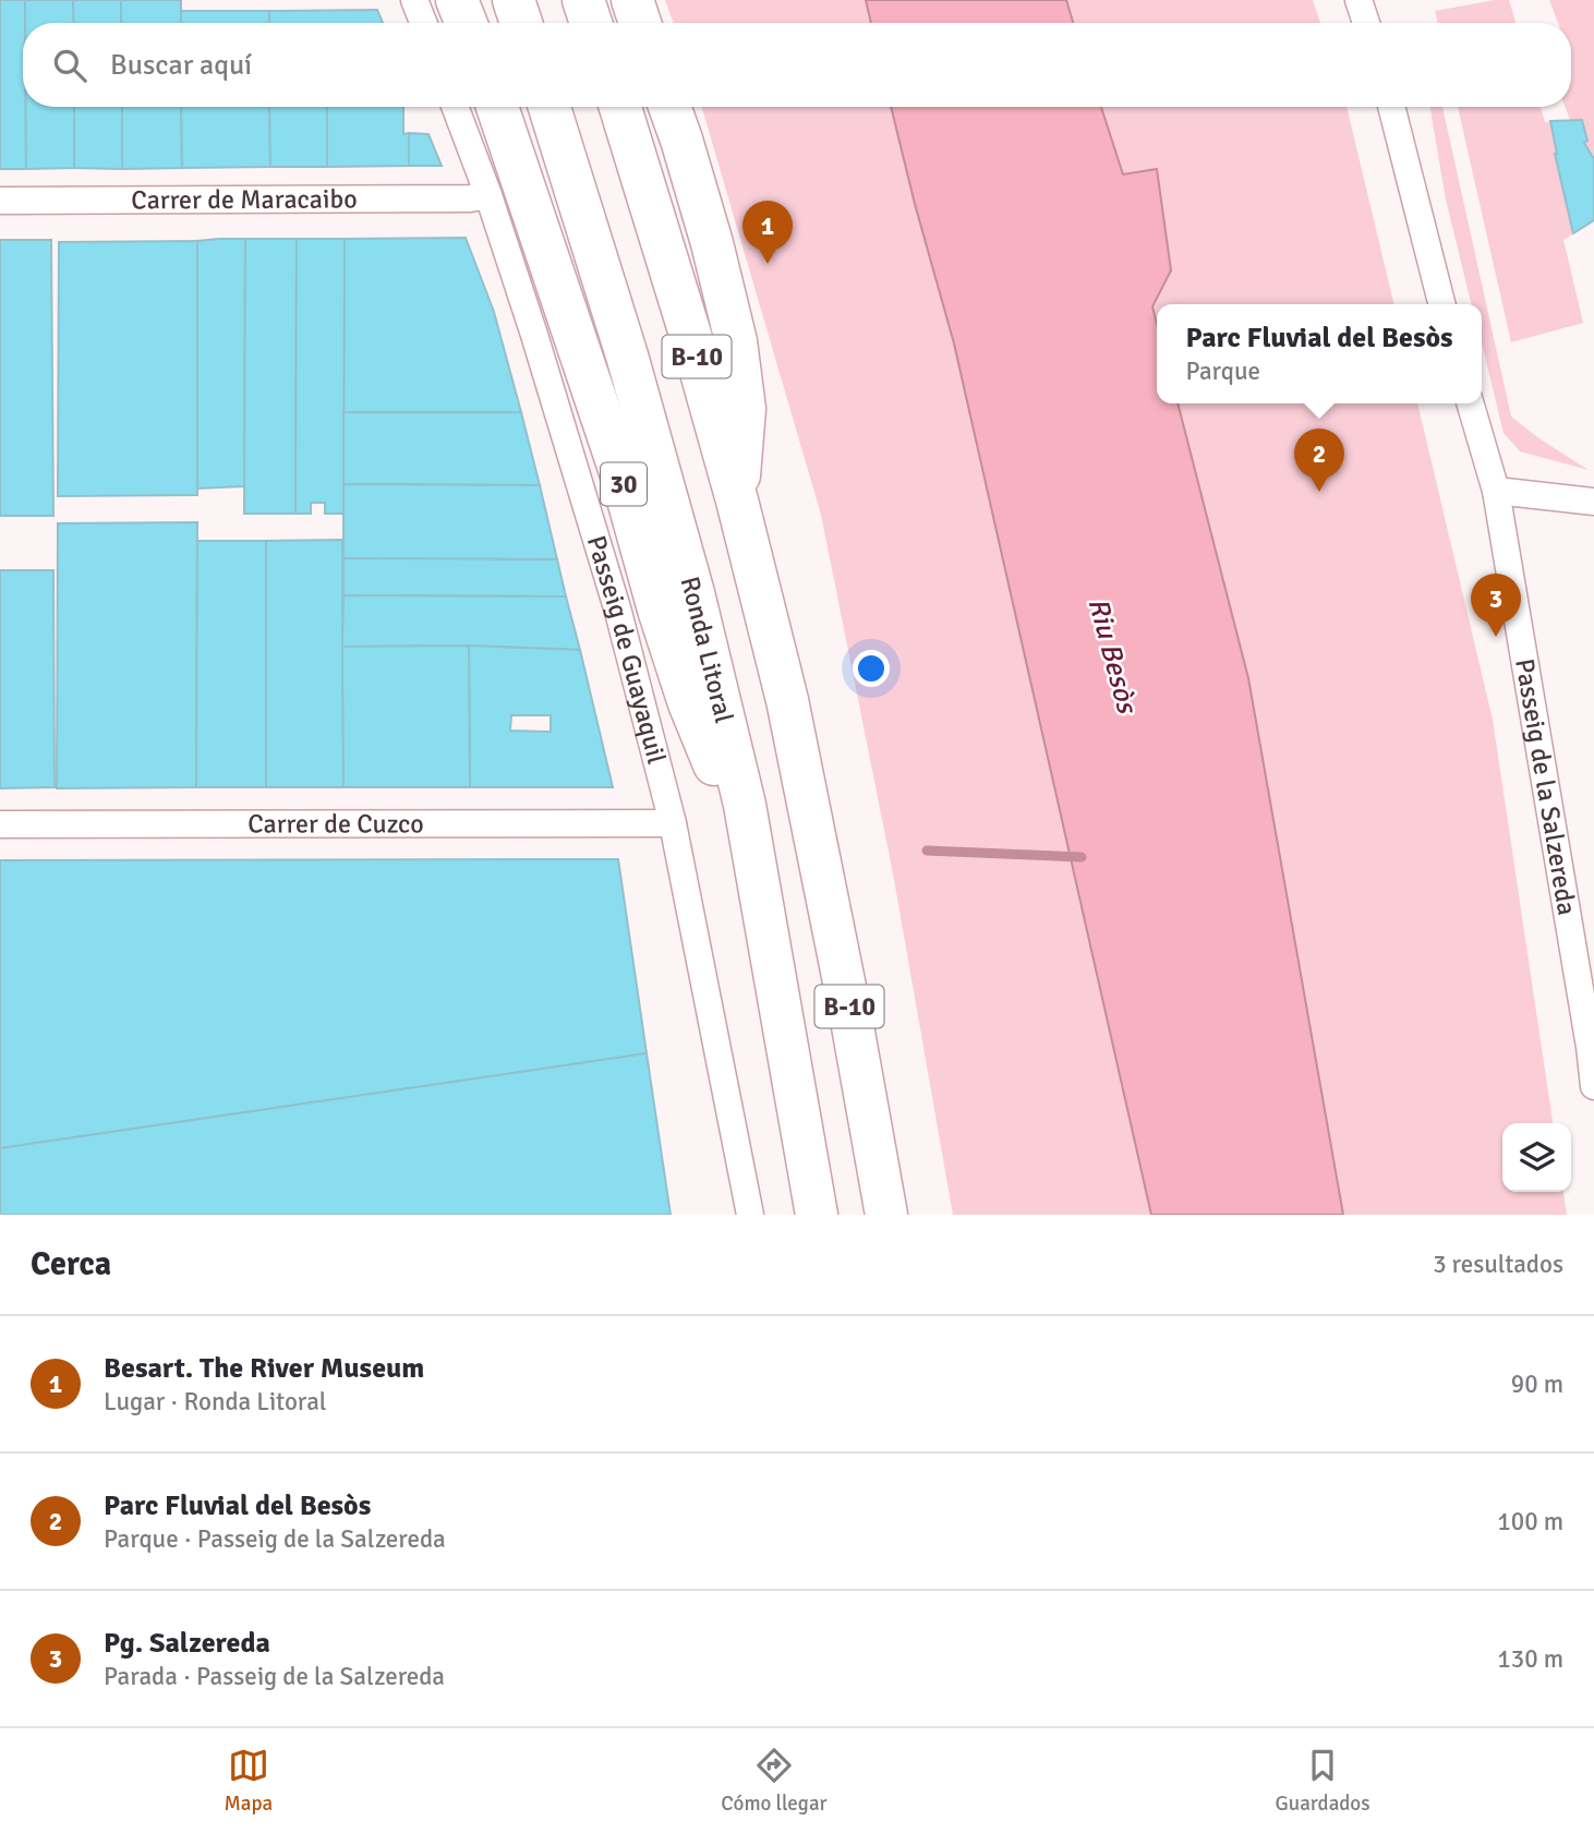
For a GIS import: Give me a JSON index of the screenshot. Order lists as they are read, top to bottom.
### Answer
{
  "streets": {
    "highway": ["B-10", "30", "Ronda Litoral"],
    "street": [
      "Carrer de Maracaibo",
      "Passeig de Guayaquil",
      "Passeig de la Salzereda",
      "Carrer de Cuzco"
    ]
  },
  "crossings": [
    ["Carrer de Maracaibo", "Passeig de Guayaquil"],
    ["30", "Ronda Litoral"],
    ["Passeig de Guayaquil", "Carrer de Cuzco"]
  ],
  "water": ["Riu Besòs"],
  "page": {
    "search": "Buscar aquí",
    "pins": ["1", "2", "3"],
    "popup": ["Parc Fluvial del Besòs", "Parque"],
    "heading": ["Cerca", "3 resultados"],
    "list": [
      {
        "mark": "1",
        "name": "Besart. The River Museum",
        "note": "Lugar · Ronda Litoral",
        "value": "90 m"
      },
      {
        "mark": "2",
        "name": "Parc Fluvial del Besòs",
        "note": "Parque · Passeig de la Salzereda",
        "value": "100 m"
      },
      {
        "mark": "3",
        "name": "Pg. Salzereda",
        "note": "Parada · Passeig de la Salzereda",
        "value": "130 m"
      }
    ],
    "nav": ["Mapa", "Cómo llegar", "Guardados"]
  }
}
